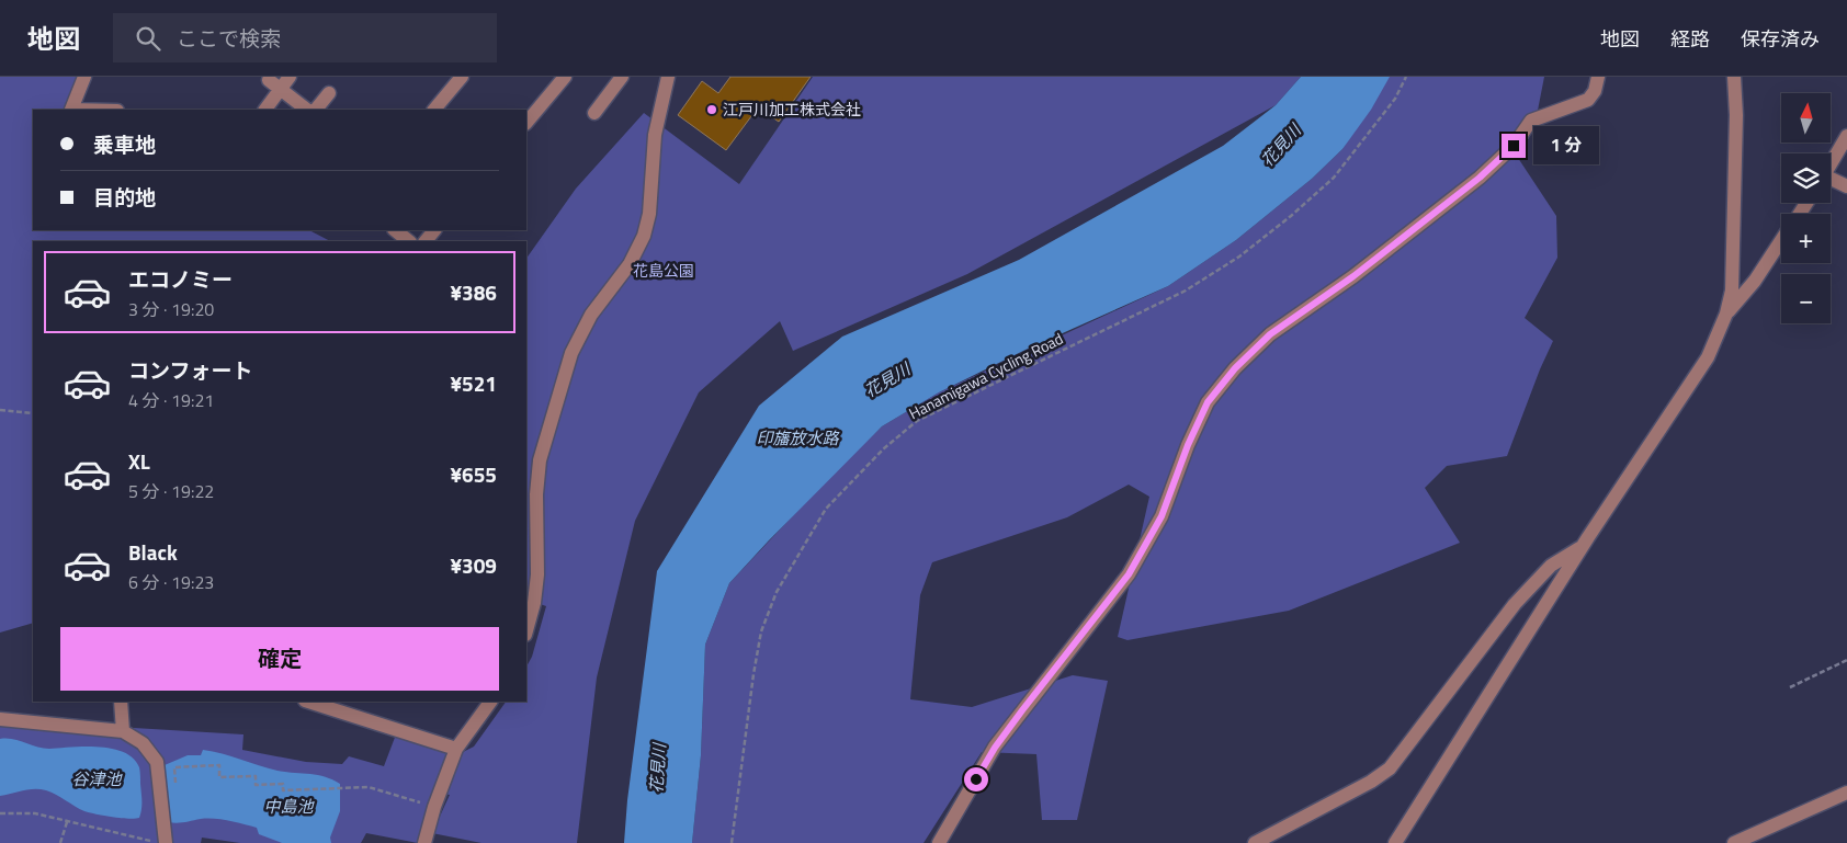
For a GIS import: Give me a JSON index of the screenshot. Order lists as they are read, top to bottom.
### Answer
{
  "streets": {
    "path": ["Hanamigawa Cycling Road"]
  },
  "water": [
    "花見川",
    "印旛放水路",
    "谷津池",
    "中島池"
  ],
  "parks": ["花島公園"],
  "places": ["江戸川加工株式会社"],
  "north": "top",
  "page": {
    "header": "地図",
    "search": "ここで検索",
    "nav": ["地図", "経路", "保存済み"],
    "map_buttons": ["+", "−"],
    "banner": ["乗車地", "目的地"],
    "bubble": "1 分",
    "list": [
      {
        "name": "エコノミー",
        "note": "3 分 · 19:20",
        "value": "¥386"
      },
      {
        "name": "コンフォート",
        "note": "4 分 · 19:21",
        "value": "¥521"
      },
      {
        "name": "XL",
        "note": "5 分 · 19:22",
        "value": "¥655"
      },
      {
        "name": "Black",
        "note": "6 分 · 19:23",
        "value": "¥309"
      }
    ],
    "buttons": "確定"
  }
}
